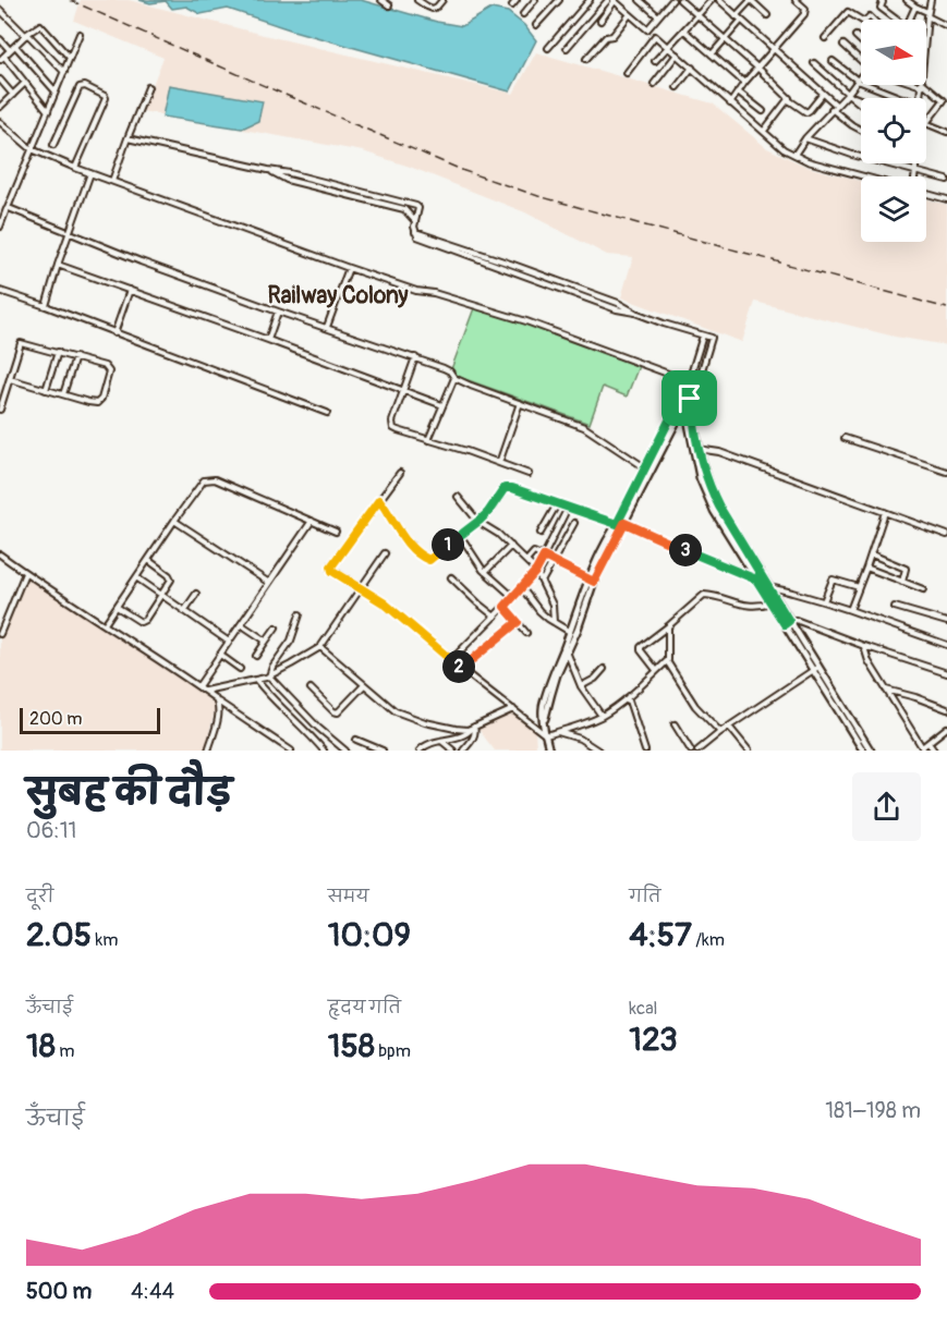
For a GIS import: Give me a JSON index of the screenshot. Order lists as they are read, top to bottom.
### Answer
{
  "districts": ["Railway Colony"],
  "scale_bar": "200 m",
  "north": "right",
  "page": {
    "pins": ["1", "3", "2"],
    "scale": "200 m",
    "heading": ["सुबह की दौड़", "06:11"],
    "stats": [
      ["दूरी", "2.05 km"],
      ["समय", "10:09"],
      ["गति", "4:57 /km"],
      ["ऊँचाई", "18 m"],
      ["हृदय गति", "158 bpm"],
      ["kcal", "123"]
    ],
    "chart": ["ऊँचाई", "181–198 m"],
    "list": [
      {
        "name": "500 m",
        "note": "4:44"
      }
    ]
  }
}
